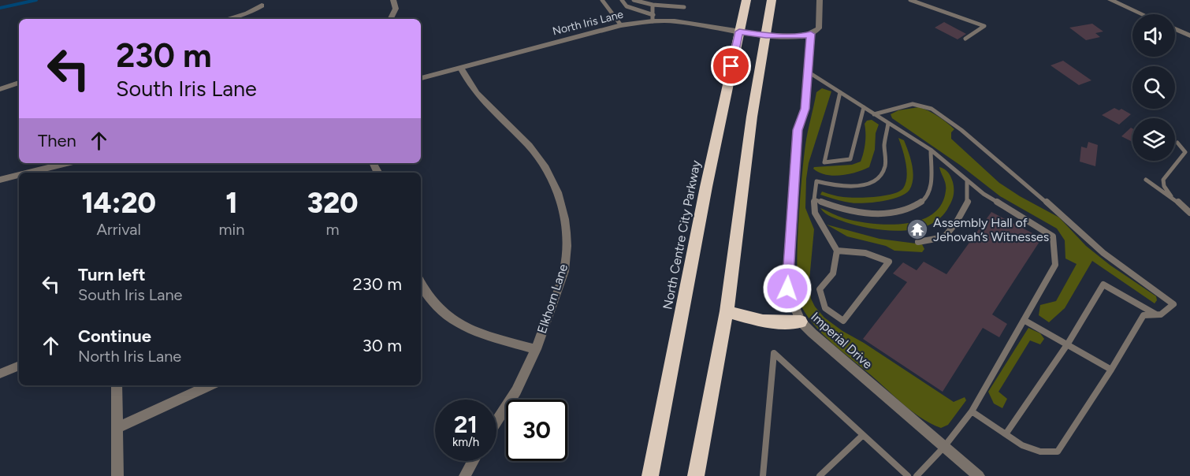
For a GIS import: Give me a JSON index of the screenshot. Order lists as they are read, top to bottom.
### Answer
{
  "streets": {
    "highway": ["North Centre City Parkway"],
    "street": ["North Iris Lane", "Elkhorn Lane", "Imperial Drive"]
  },
  "crossings": [
    ["North Iris Lane", "North Centre City Parkway"],
    ["North Iris Lane", "Elkhorn Lane"],
    ["North Iris Lane", "Imperial Drive"]
  ],
  "places": {
    "temple": ["Assembly Hall of Jehovah’s Witnesses"]
  },
  "page": {
    "turn": ["230 m", "South Iris Lane"],
    "then": "Then",
    "eta": [
      "14:20",
      "Arrival",
      "1",
      "min",
      "320",
      "m"
    ],
    "list": [
      {
        "name": "Turn left",
        "note": "South Iris Lane",
        "value": "230 m"
      },
      {
        "name": "Continue",
        "note": "North Iris Lane",
        "value": "30 m"
      }
    ],
    "speed": "21 km/h",
    "limit": "30"
  }
}
